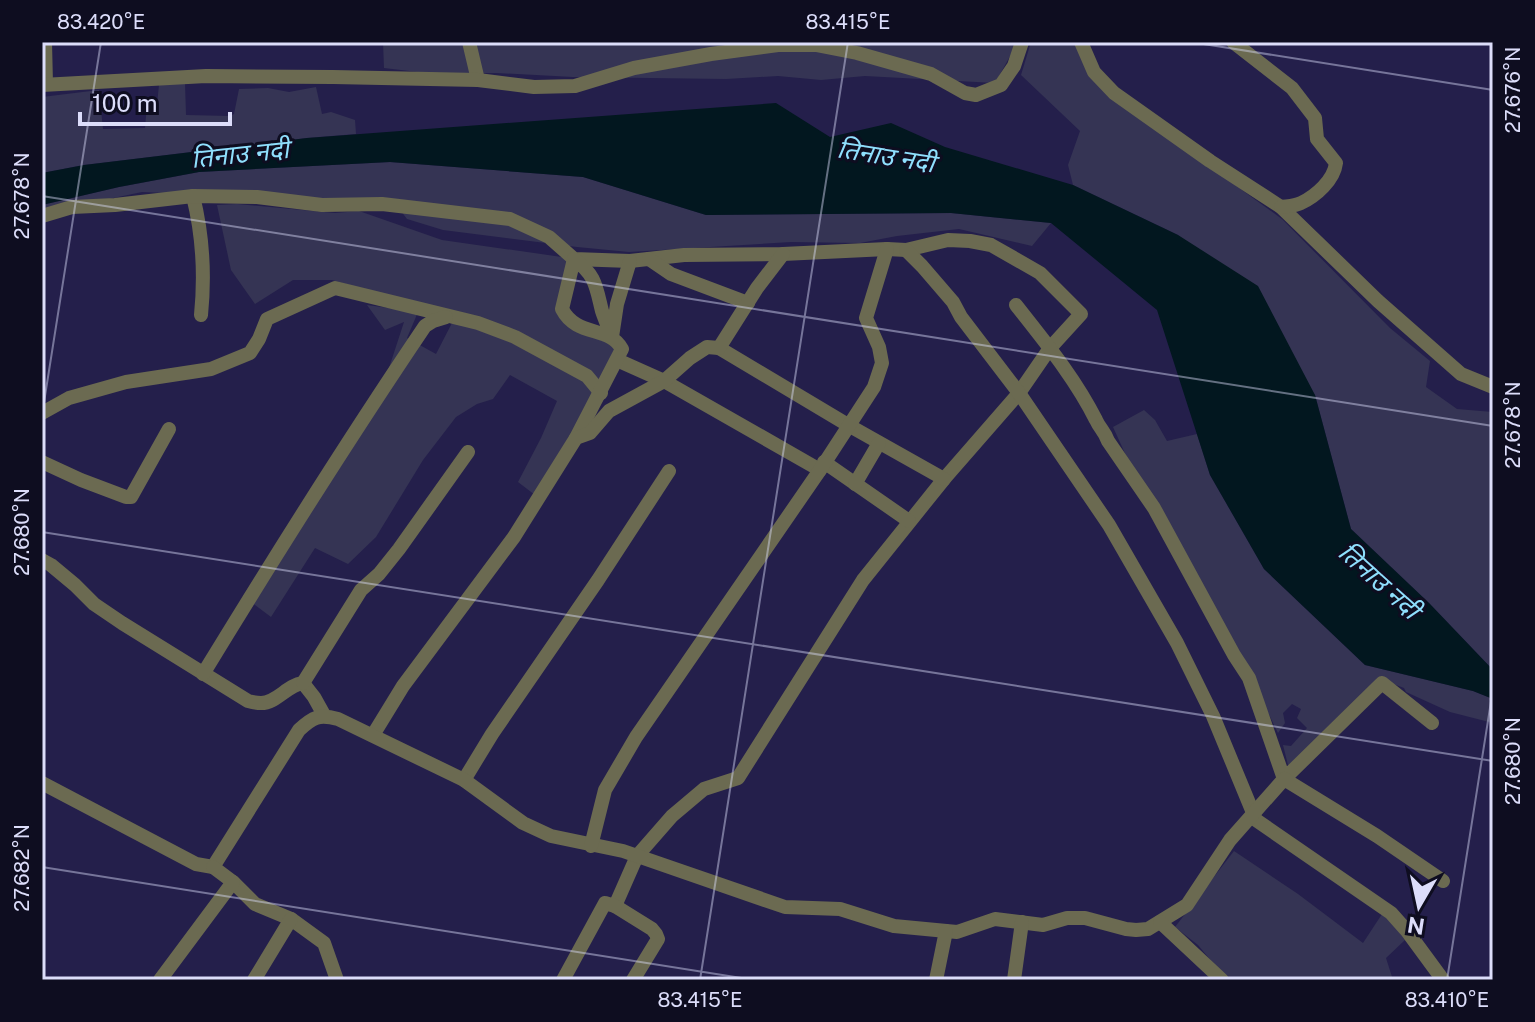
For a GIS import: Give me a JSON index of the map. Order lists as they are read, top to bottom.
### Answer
{
  "water": ["तिनाउ नदी"],
  "scale_bar": "100 m",
  "north": "bottom",
  "coordinates": [
    "83.420°E",
    "83.415°E",
    "27.676°N",
    "27.678°N",
    "27.680°N",
    "27.682°N",
    "83.410°E"
  ]
}
